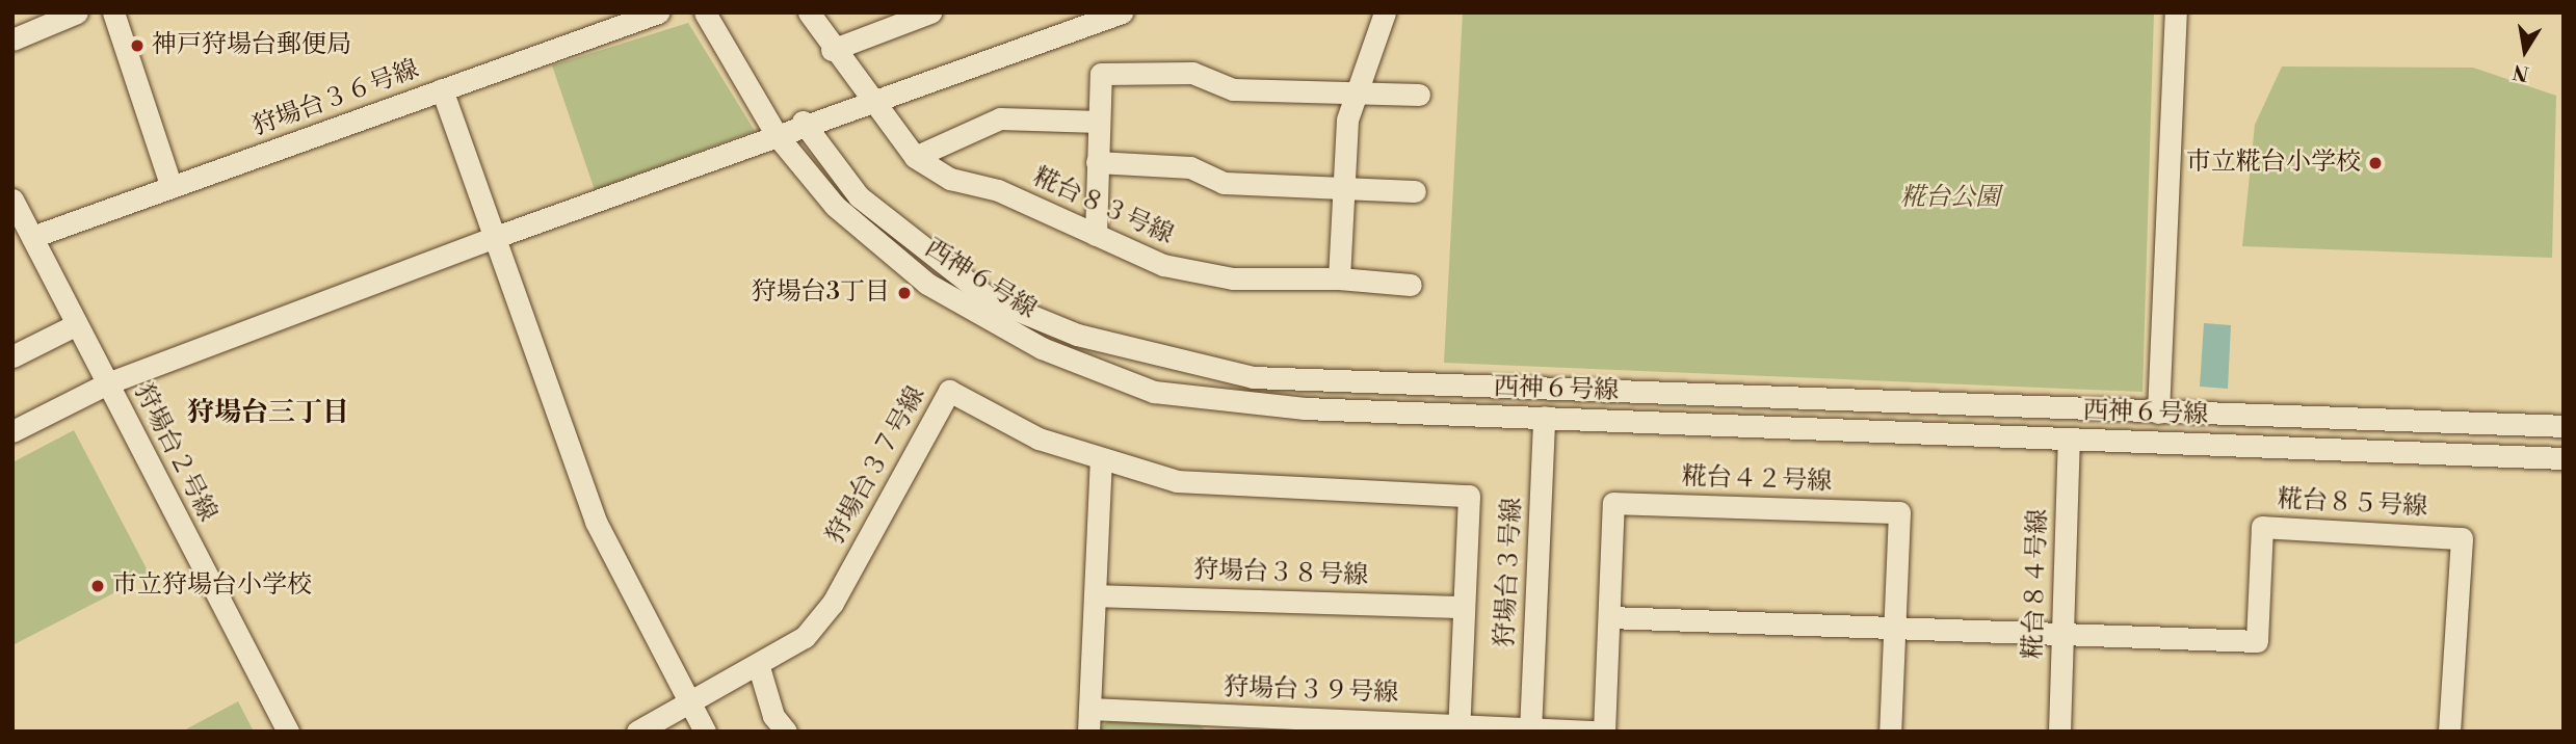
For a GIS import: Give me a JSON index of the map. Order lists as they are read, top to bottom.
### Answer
{
  "streets": {
    "street": [
      "狩場台３６号線",
      "糀台８３号線",
      "西神６号線",
      "狩場台２号線",
      "狩場台３７号線",
      "糀台４２号線",
      "糀台８５号線",
      "狩場台３号線",
      "狩場台３８号線",
      "糀台８４号線",
      "狩場台３９号線"
    ]
  },
  "crossings": [
    ["狩場台３６号線", "狩場台２号線"],
    ["西神６号線", "狩場台３号線"],
    ["西神６号線", "糀台８４号線"],
    ["狩場台３７号線", "狩場台３８号線"],
    ["糀台４２号線", "糀台８５号線"],
    ["糀台８５号線", "糀台８４号線"],
    ["狩場台３号線", "狩場台３９号線"]
  ],
  "districts": ["狩場台三丁目"],
  "parks": ["糀台公園"],
  "places": [
    "神戸狩場台郵便局",
    "市立糀台小学校",
    "狩場台3丁目",
    "市立狩場台小学校"
  ],
  "north": "bottom"
}
